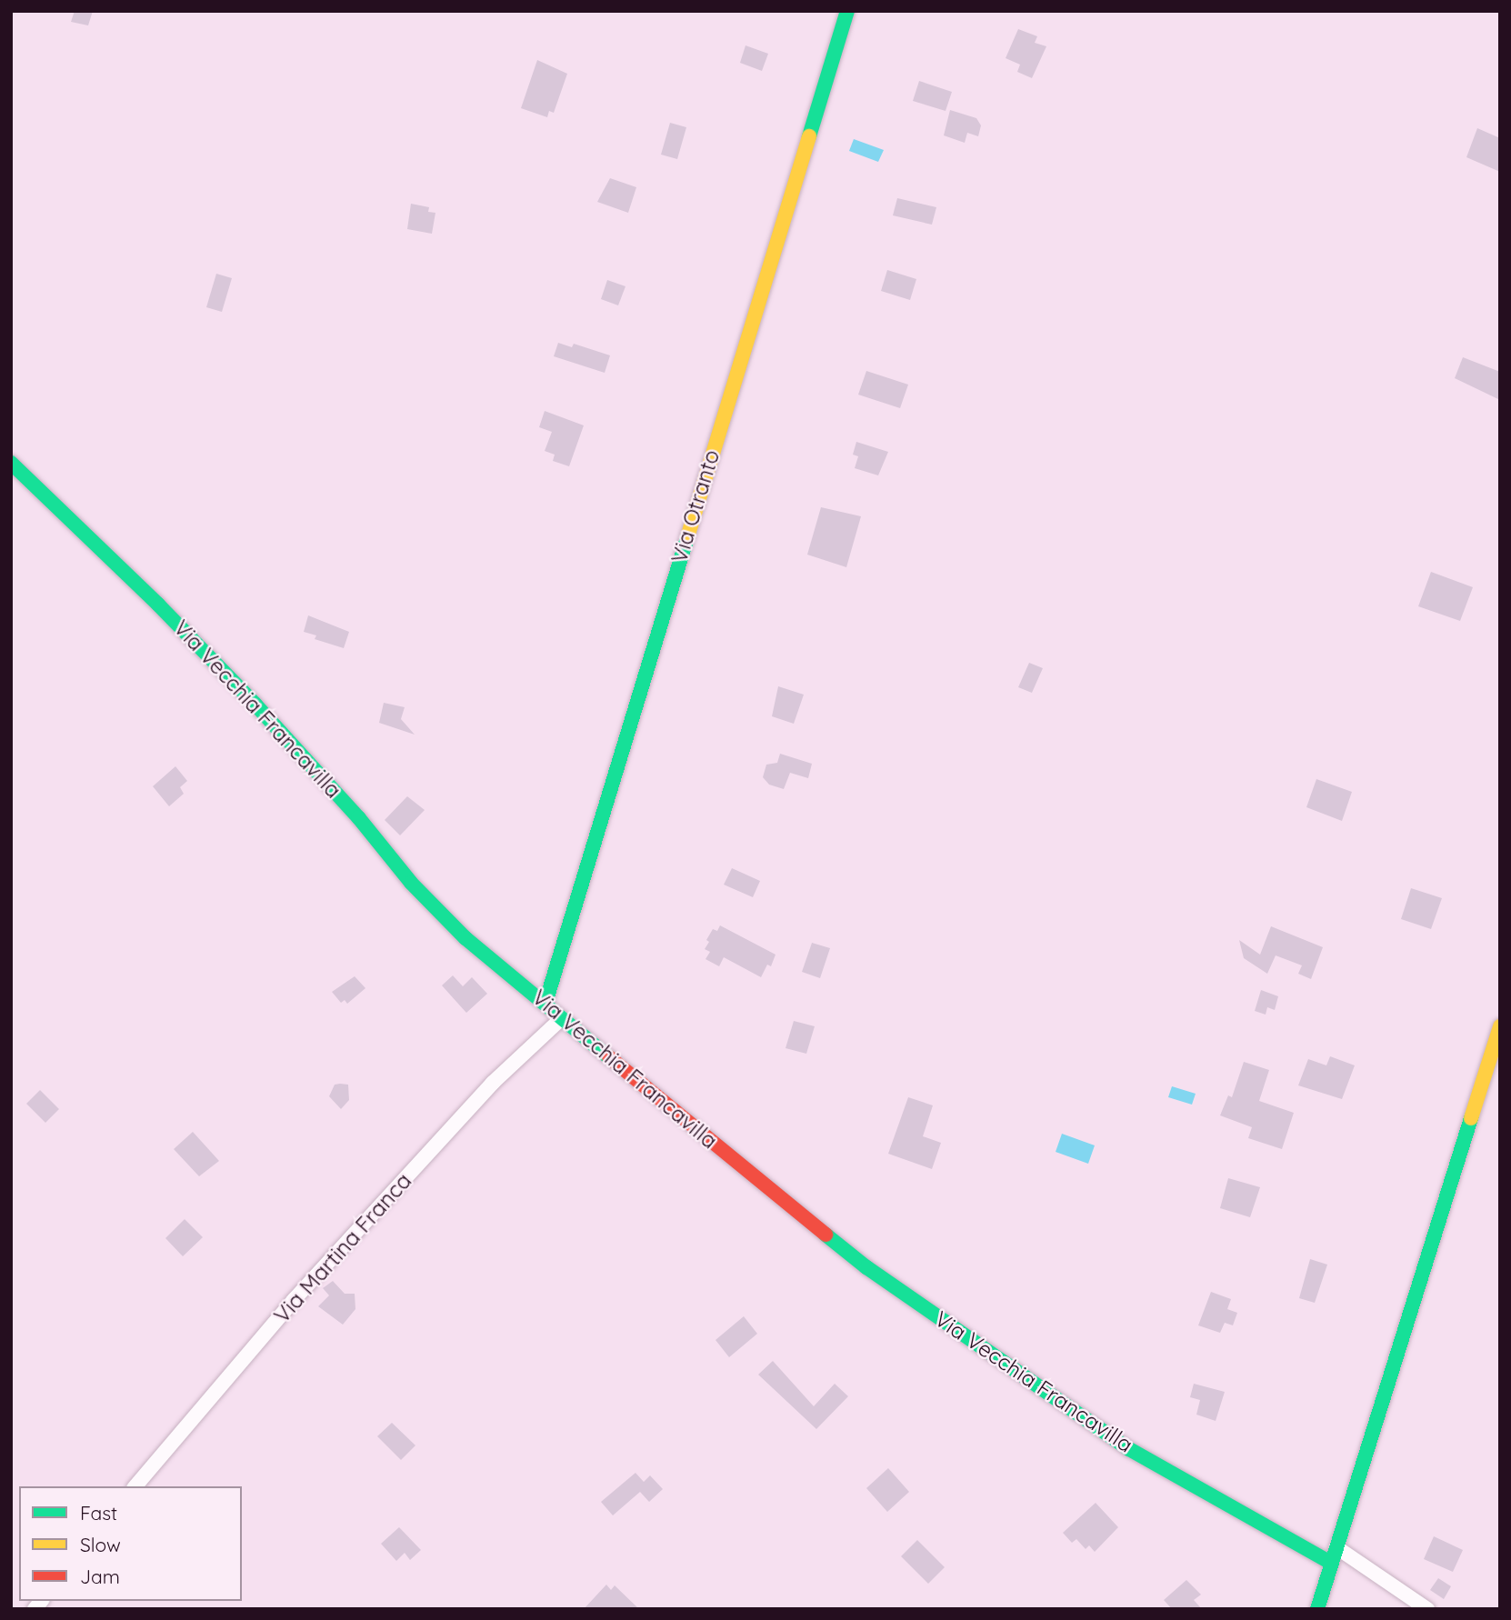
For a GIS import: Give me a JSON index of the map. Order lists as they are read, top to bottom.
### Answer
{
  "streets": {
    "street": ["Via Otranto", "Via Vecchia Francavilla", "Via Martina Franca"]
  },
  "crossings": [
    ["Via Otranto", "Via Vecchia Francavilla"],
    ["Via Vecchia Francavilla", "Via Martina Franca"]
  ],
  "legend": ["Fast", "Slow", "Jam"]
}
